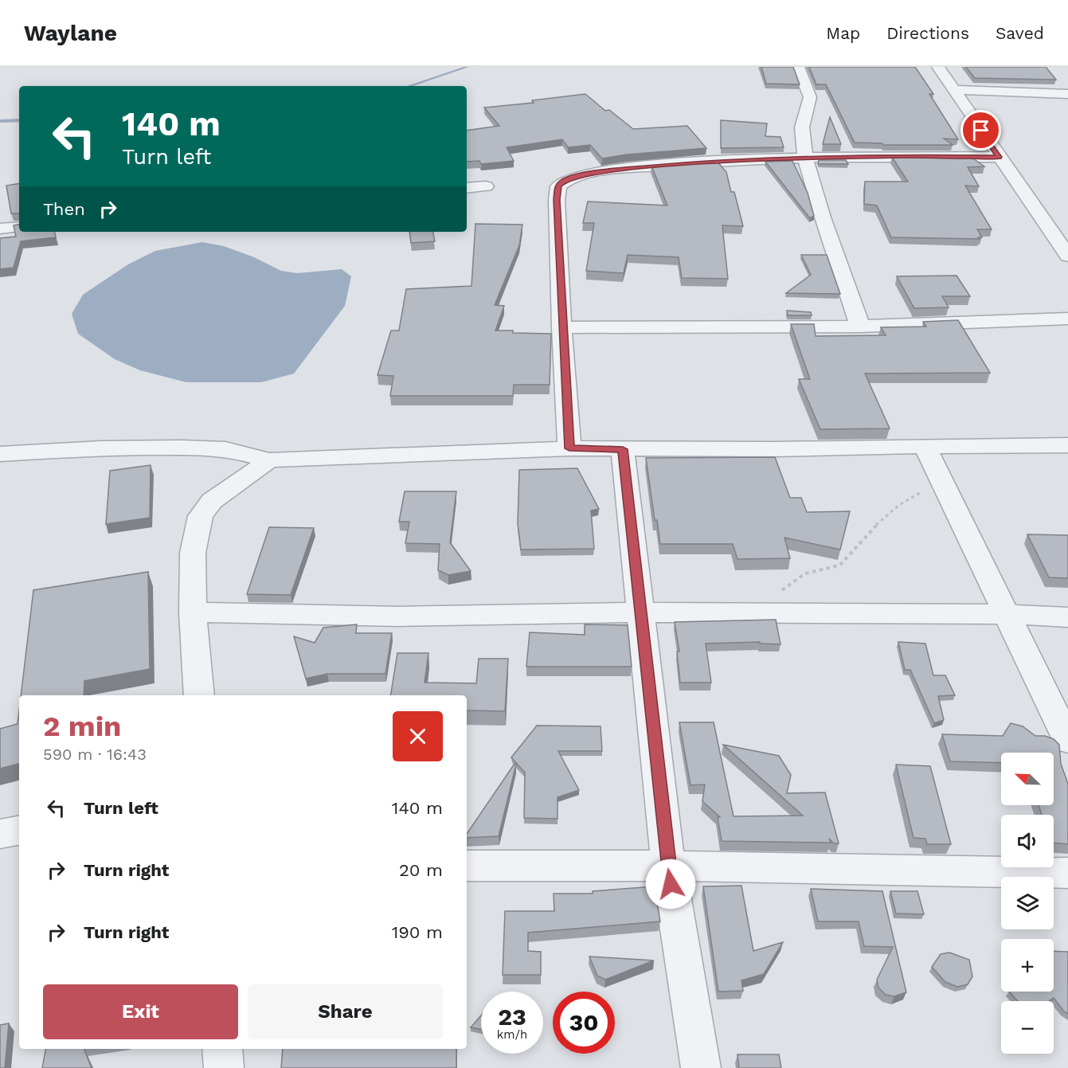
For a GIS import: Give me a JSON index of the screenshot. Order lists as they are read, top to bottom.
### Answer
{
  "north": "top left",
  "page": {
    "header": "Waylane",
    "nav": ["Map", "Directions", "Saved"],
    "turn": ["140 m", "Turn left"],
    "then": "Then",
    "heading": ["2 min", "590 m · 16:43"],
    "map_buttons": ["+", "−"],
    "list": [
      {
        "name": "Turn left",
        "value": "140 m"
      },
      {
        "name": "Turn right",
        "value": "20 m"
      },
      {
        "name": "Turn right",
        "value": "190 m"
      }
    ],
    "buttons": ["Exit", "Share"],
    "speed": "23 km/h",
    "limit": "30"
  }
}
